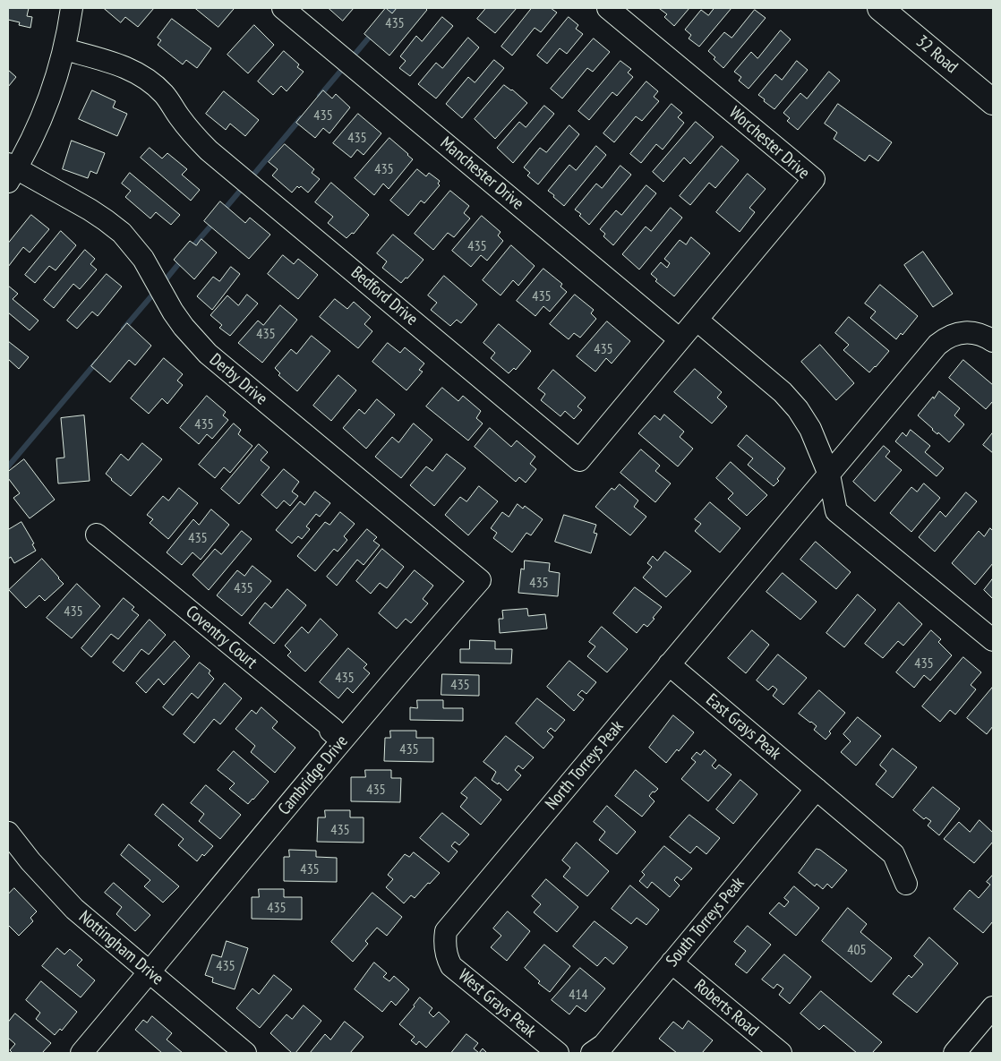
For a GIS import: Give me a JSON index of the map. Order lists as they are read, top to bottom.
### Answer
{
  "streets": {
    "main road": ["32 Road"],
    "street": [
      "Worchester Drive",
      "Manchester Drive",
      "Bedford Drive",
      "Derby Drive",
      "Coventry Court",
      "East Grays Peak",
      "North Torreys Peak",
      "Cambridge Drive",
      "South Torreys Peak",
      "Nottingham Drive",
      "West Grays Peak",
      "Roberts Road"
    ]
  },
  "crossings": [
    ["Worchester Drive", "Manchester Drive"],
    ["Worchester Drive", "Bedford Drive"],
    ["Manchester Drive", "Bedford Drive"],
    ["Derby Drive", "Cambridge Drive"],
    ["Coventry Court", "Cambridge Drive"],
    ["East Grays Peak", "North Torreys Peak"],
    ["East Grays Peak", "South Torreys Peak"],
    ["North Torreys Peak", "West Grays Peak"],
    ["Cambridge Drive", "Nottingham Drive"],
    ["South Torreys Peak", "Roberts Road"]
  ],
  "house_numbers": [
    "435",
    "435",
    "435",
    "435",
    "435",
    "435",
    "435",
    "435",
    "435",
    "435",
    "435",
    "435",
    "435",
    "435",
    "435",
    "435",
    "435",
    "435",
    "435",
    "435",
    "435",
    "405",
    "435",
    "414"
  ]
}
